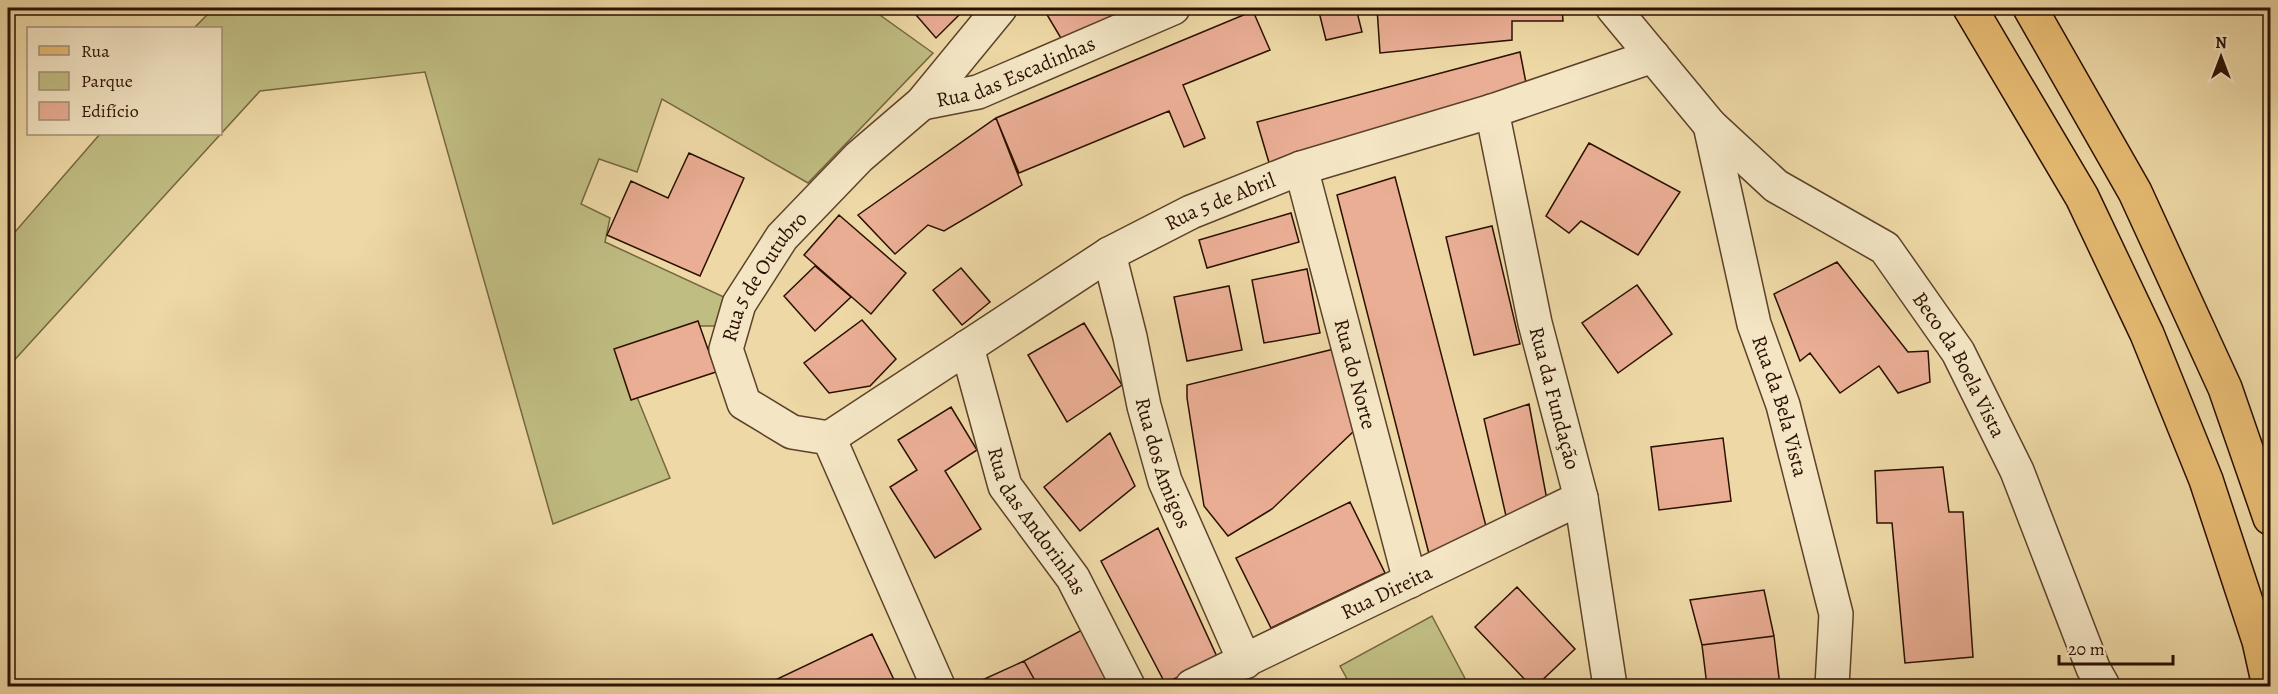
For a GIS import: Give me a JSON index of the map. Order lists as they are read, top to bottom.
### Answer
{
  "streets": {
    "street": [
      "Rua das Escadinhas",
      "Rua 5 de Abril",
      "Rua 5 de Outubro",
      "Beco da Boela Vista",
      "Rua do Norte",
      "Rua da Fundação",
      "Rua da Bela Vista",
      "Rua dos Amigos",
      "Rua das Andorinhas",
      "Rua Direita"
    ]
  },
  "crossings": [
    ["Rua das Escadinhas", "Rua 5 de Outubro"],
    ["Rua 5 de Abril", "Rua 5 de Outubro"],
    ["Rua 5 de Abril", "Rua do Norte"],
    ["Rua 5 de Abril", "Rua da Fundação"],
    ["Rua 5 de Abril", "Rua dos Amigos"],
    ["Rua 5 de Abril", "Rua das Andorinhas"],
    ["Beco da Boela Vista", "Rua da Bela Vista"],
    ["Rua do Norte", "Rua Direita"],
    ["Rua da Fundação", "Rua Direita"],
    ["Rua dos Amigos", "Rua Direita"]
  ],
  "legend": ["Rua", "Parque", "Edifício"],
  "scale_bar": "20 m",
  "north": "top"
}
